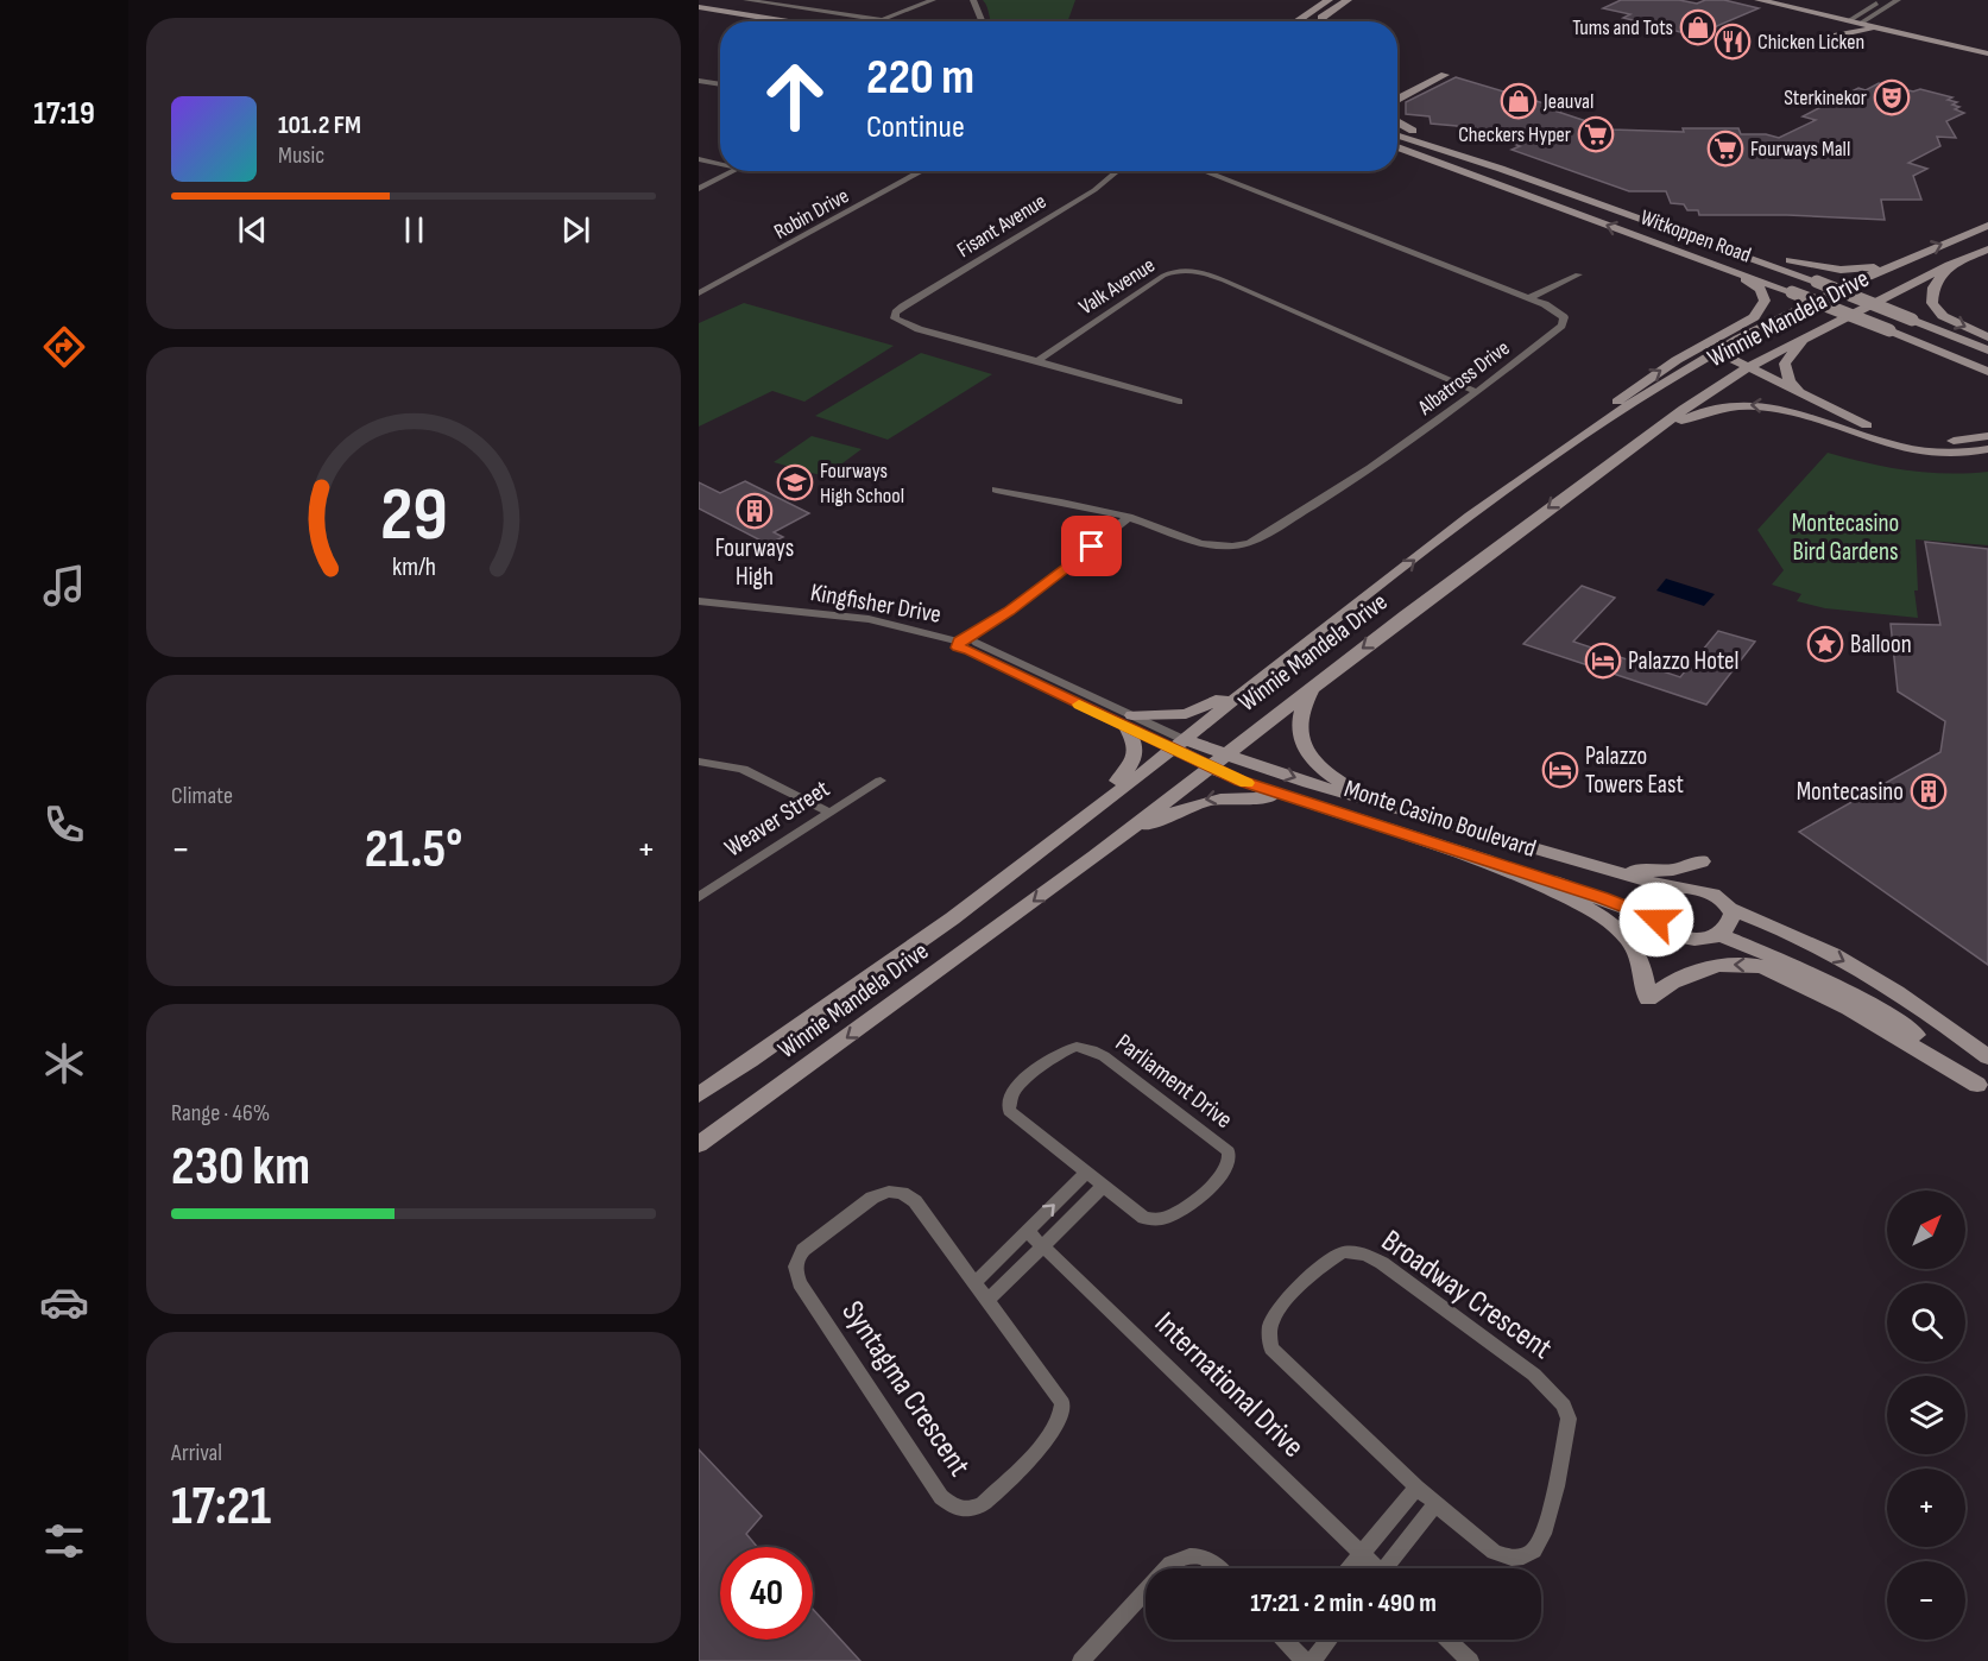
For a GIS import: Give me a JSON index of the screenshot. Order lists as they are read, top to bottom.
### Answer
{
  "streets": {
    "main road": ["Witkoppen Road", "Winnie Mandela Drive", "Monte Casino Boulevard"],
    "street": [
      "Robin Drive",
      "Fisant Avenue",
      "Valk Avenue",
      "Albatross Drive",
      "Kingfisher Drive",
      "Weaver Street",
      "Parliament Drive",
      "Broadway Crescent",
      "International Drive",
      "Syntagma Crescent"
    ]
  },
  "crossings": [
    ["Fisant Avenue", "Valk Avenue"],
    ["Valk Avenue", "Albatross Drive"],
    ["Winnie Mandela Drive", "Kingfisher Drive"],
    ["Winnie Mandela Drive", "Monte Casino Boulevard"],
    ["Kingfisher Drive", "Monte Casino Boulevard"]
  ],
  "parks": ["Montecasino Bird Gardens"],
  "places": {
    "shop": ["Tums and Tots", "Jeauval"],
    "restaurant": ["Chicken Licken"],
    "theatre": ["Sterkinekor"],
    "supermarket": ["Checkers Hyper", "Fourways Mall"],
    "school or university": ["Fourways High School"],
    "building": ["Fourways High", "Montecasino"],
    "place": ["Balloon"],
    "hotel": ["Palazzo Hotel", "Palazzo Towers East"]
  },
  "north": "top right",
  "page": {
    "tabs": "17:19",
    "turn": ["220 m", "Continue"],
    "song": ["101.2 FM", "Music"],
    "tile": [
      "Climate",
      ["Range · 46%", "230 km"],
      ["Arrival", "17:21"]
    ],
    "heat": ["−", "21.5°", "+"],
    "map_buttons": ["+", "−"],
    "limit": "40",
    "trip": "17:21 · 2 min · 490 m",
    "gauge": ["29", "km/h"]
  }
}
